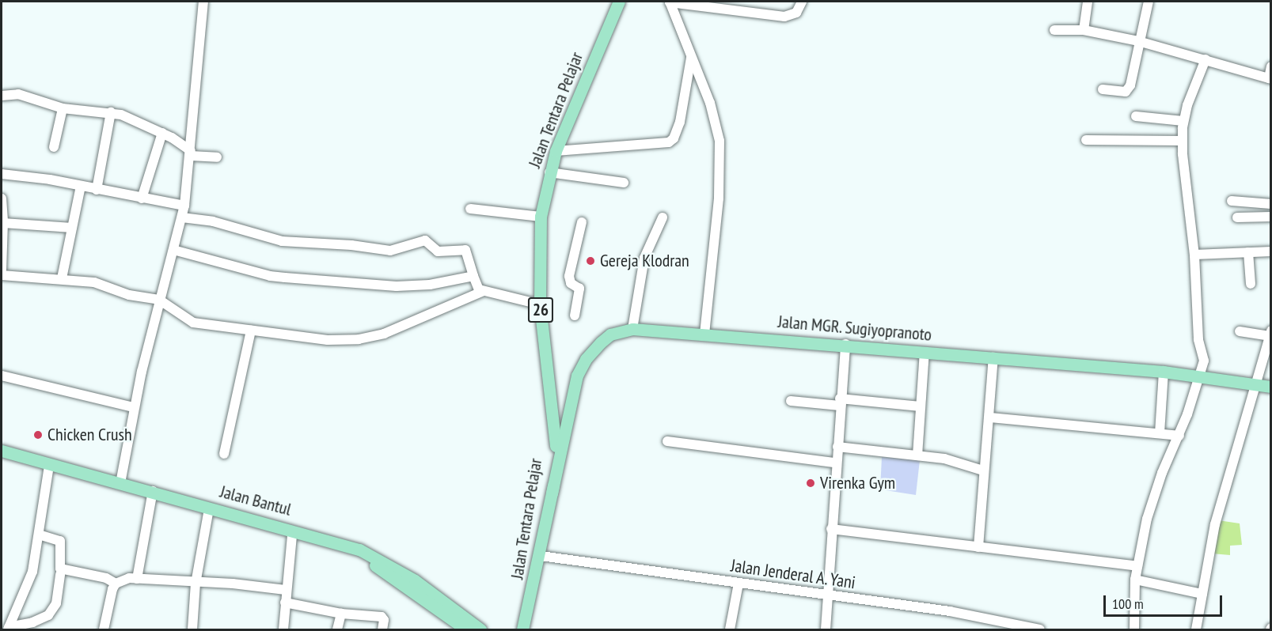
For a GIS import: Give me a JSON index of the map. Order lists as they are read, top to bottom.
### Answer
{
  "streets": {
    "main road": [
      "Jalan Tentara Pelajar",
      "26",
      "Jalan MGR. Sugiyopranoto",
      "Jalan Bantul"
    ],
    "street": ["Jalan Jenderal A. Yani"]
  },
  "crossings": [
    ["Jalan Tentara Pelajar", "Jalan MGR. Sugiyopranoto"],
    ["Jalan Tentara Pelajar", "Jalan Jenderal A. Yani"]
  ],
  "places": ["Gereja Klodran", "Chicken Crush", "Virenka Gym"],
  "scale_bar": "100 m"
}
